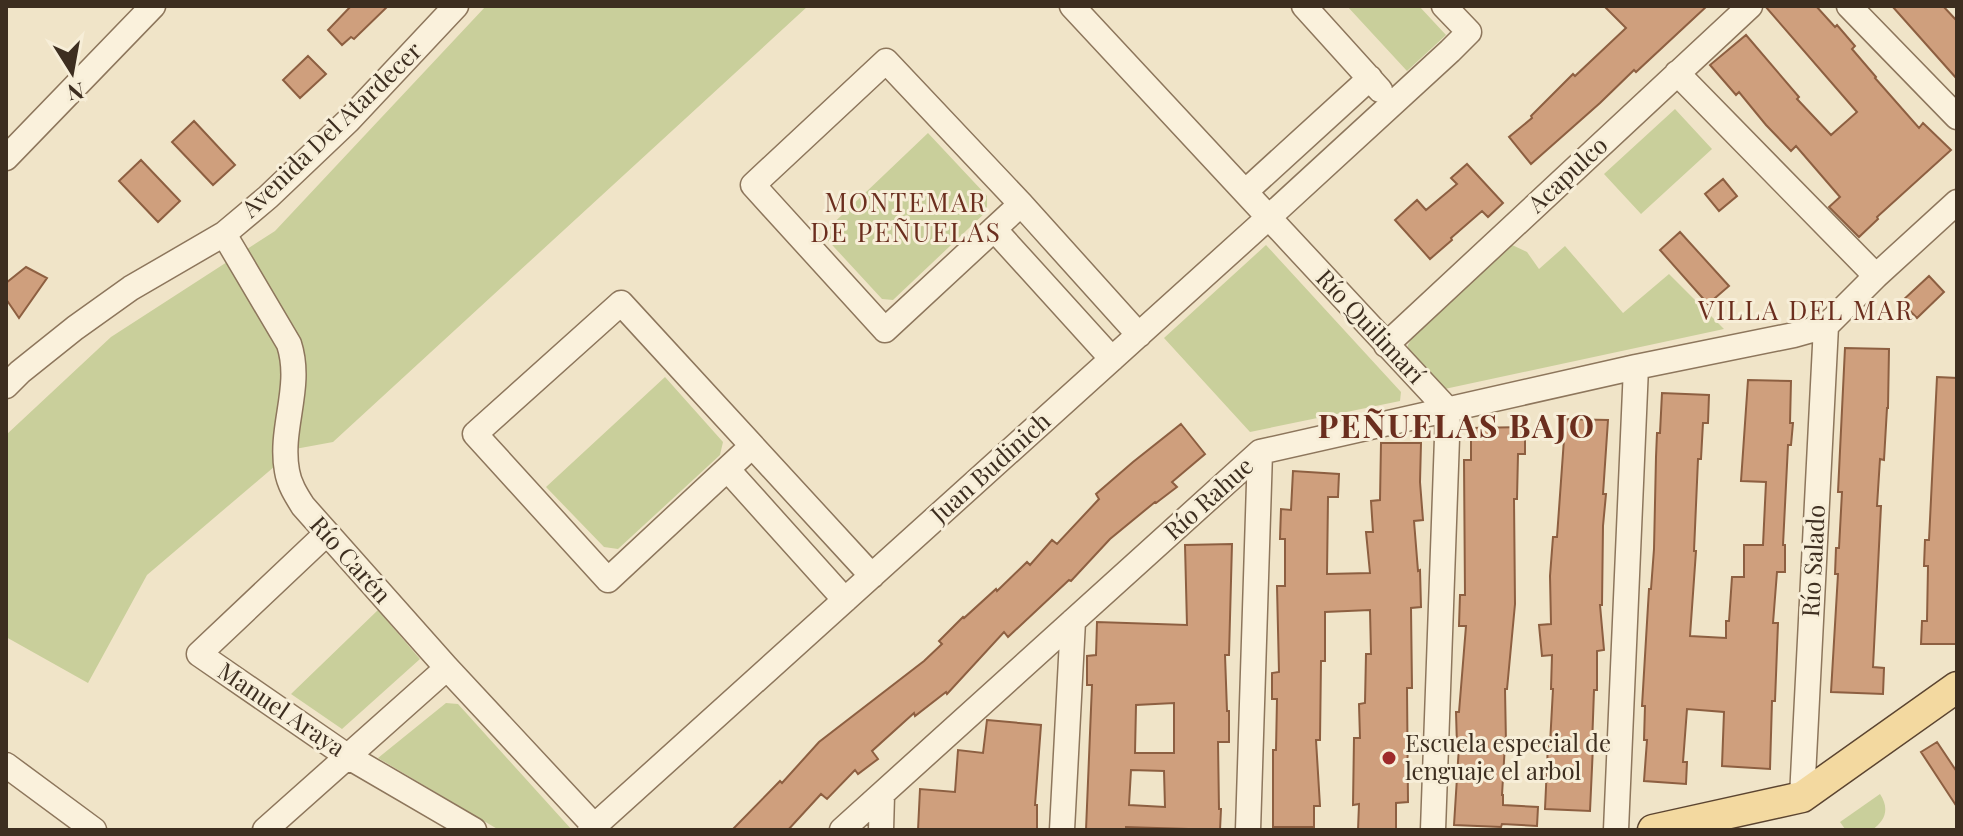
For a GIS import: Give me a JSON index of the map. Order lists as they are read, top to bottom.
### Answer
{
  "streets": {
    "street": [
      "Avenida Del Atardecer",
      "Acapulco",
      "Río Quilimarí",
      "Juan Budinich",
      "Río Rahue",
      "Río Carén",
      "Río Salado",
      "Manuel Araya"
    ]
  },
  "crossings": [
    ["Avenida Del Atardecer", "Río Carén"],
    ["Acapulco", "Río Quilimarí"],
    ["Río Quilimarí", "Juan Budinich"],
    ["Río Quilimarí", "Río Rahue"],
    ["Juan Budinich", "Río Carén"],
    ["Río Rahue", "Río Salado"],
    ["Río Carén", "Manuel Araya"]
  ],
  "districts": ["MONTEMAR DE PEÑUELAS", "VILLA DEL MAR", "PEÑUELAS BAJO"],
  "places": ["Escuela especial de lenguaje el arbol"],
  "north": "bottom"
}
